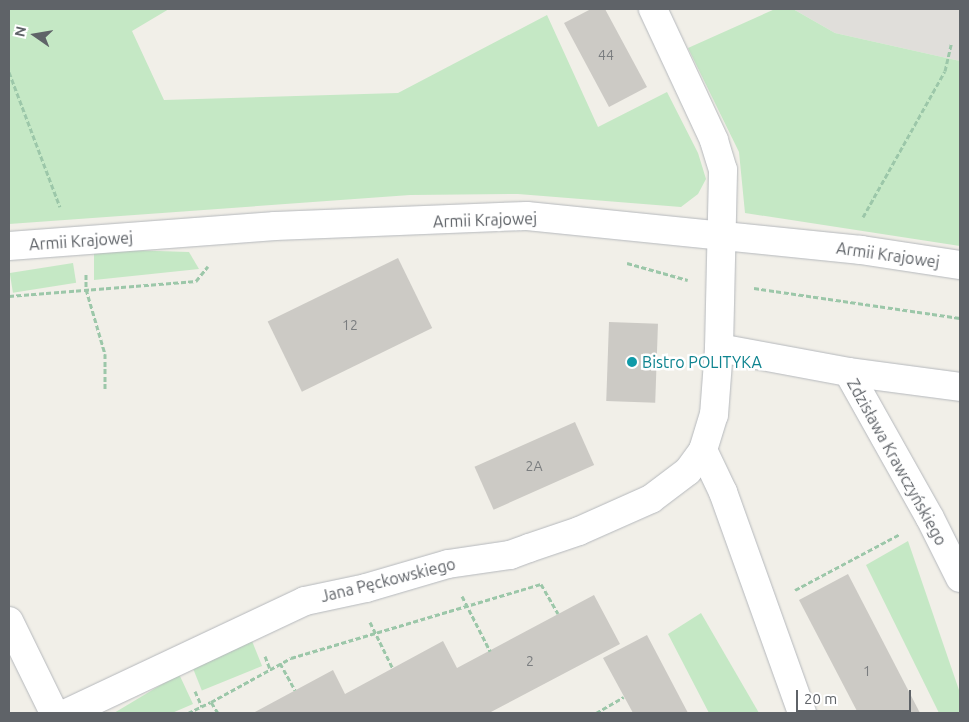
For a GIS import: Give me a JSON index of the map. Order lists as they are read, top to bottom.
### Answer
{
  "streets": {
    "street": ["Armii Krajowej", "Zdzisława Krawczyńskiego", "Jana Pęckowskiego"]
  },
  "crossings": [
    ["Armii Krajowej", "Jana Pęckowskiego"],
    ["Zdzisława Krawczyńskiego", "Jana Pęckowskiego"]
  ],
  "places": ["Bistro POLITYKA"],
  "house_numbers": [
    "44",
    "12",
    "2A",
    "2",
    "1"
  ],
  "scale_bar": "20 m",
  "north": "left"
}
